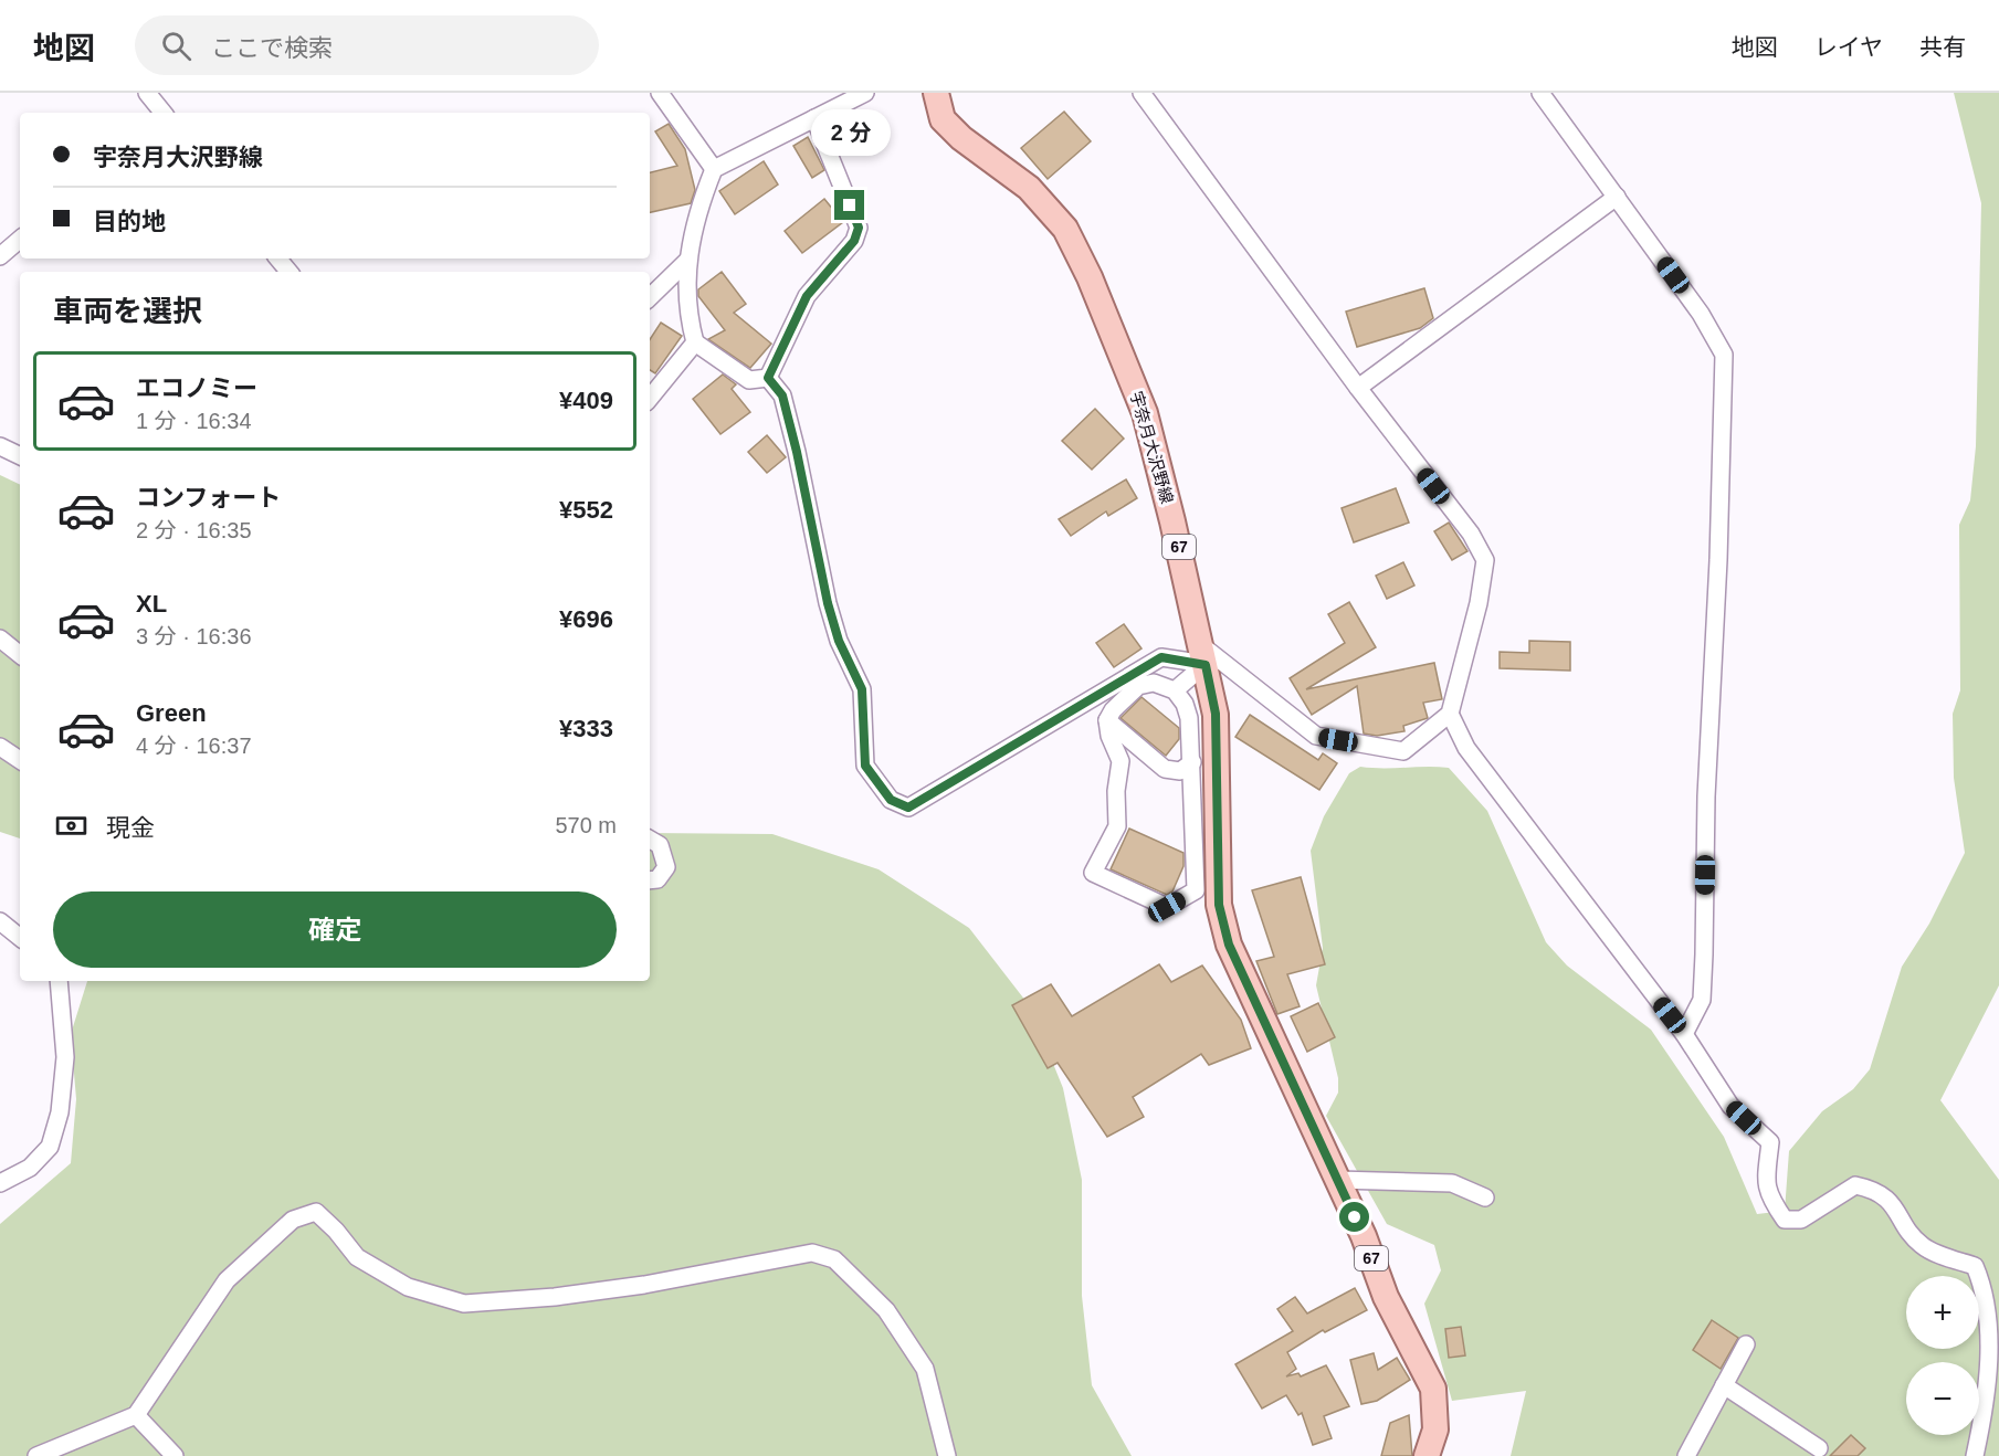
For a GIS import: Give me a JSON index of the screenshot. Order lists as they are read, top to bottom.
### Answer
{
  "streets": {
    "main road": ["宇奈月大沢野線", "67"]
  },
  "page": {
    "header": "地図",
    "search": "ここで検索",
    "nav": ["地図", "レイヤ", "共有"],
    "bubble": "2 分",
    "banner": ["宇奈月大沢野線", "目的地"],
    "heading": "車両を選択",
    "list": [
      {
        "name": "エコノミー",
        "note": "1 分 · 16:34",
        "value": "¥409"
      },
      {
        "name": "コンフォート",
        "note": "2 分 · 16:35",
        "value": "¥552"
      },
      {
        "name": "XL",
        "note": "3 分 · 16:36",
        "value": "¥696"
      },
      {
        "name": "Green",
        "note": "4 分 · 16:37",
        "value": "¥333"
      }
    ],
    "pay": ["現金", "570 m"],
    "buttons": "確定",
    "map_buttons": ["+", "−"]
  }
}
